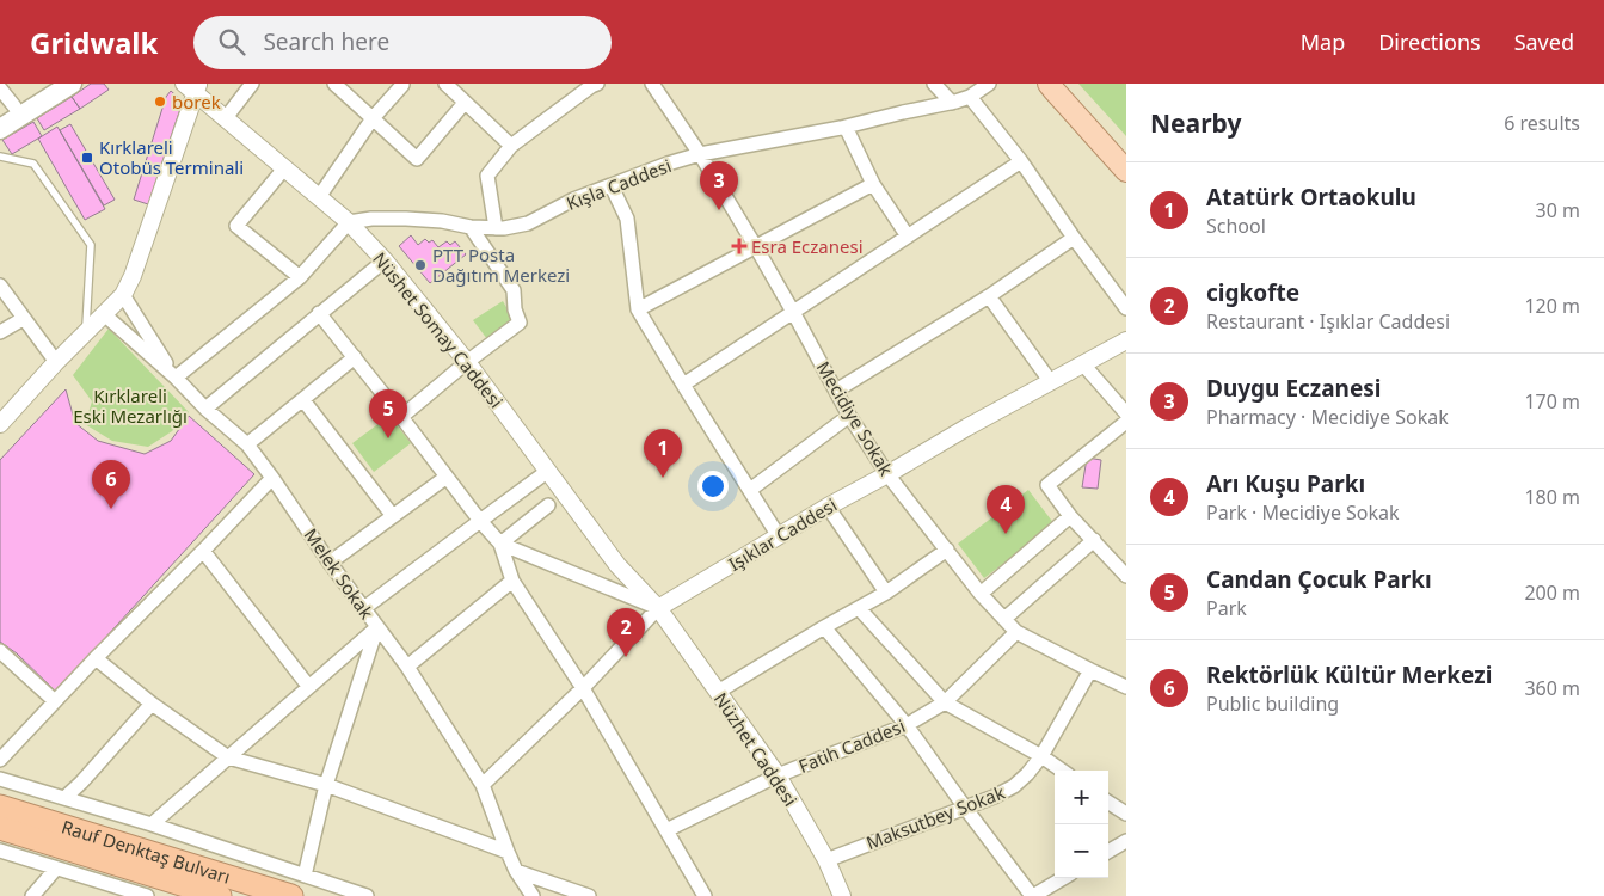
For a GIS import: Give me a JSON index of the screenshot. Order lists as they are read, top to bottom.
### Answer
{
  "streets": {
    "highway": ["Rauf Denktaş Bulvarı"],
    "street": [
      "Kışla Caddesi",
      "Nüshet Somay Caddesi",
      "Mecidiye Sokak",
      "Işıklar Caddesi",
      "Melek Sokak",
      "Fatih Caddesi",
      "Nüzhet Caddesi",
      "Maksutbey Sokak"
    ]
  },
  "crossings": [
    ["Kışla Caddesi", "Nüshet Somay Caddesi"],
    ["Kışla Caddesi", "Mecidiye Sokak"],
    ["Nüshet Somay Caddesi", "Işıklar Caddesi"],
    ["Nüshet Somay Caddesi", "Nüzhet Caddesi"],
    ["Mecidiye Sokak", "Işıklar Caddesi"],
    ["Mecidiye Sokak", "Fatih Caddesi"],
    ["Mecidiye Sokak", "Maksutbey Sokak"],
    ["Işıklar Caddesi", "Melek Sokak"],
    ["Işıklar Caddesi", "Nüzhet Caddesi"],
    ["Fatih Caddesi", "Nüzhet Caddesi"],
    ["Nüzhet Caddesi", "Maksutbey Sokak"]
  ],
  "parks": ["Kırklareli Eski Mezarlığı"],
  "places": {
    "other": ["borek", "PTT Posta Dağıtım Merkezi"],
    "transit": ["Kırklareli Otobüs Terminali"],
    "health": ["Esra Eczanesi"]
  },
  "page": {
    "header": "Gridwalk",
    "search": "Search here",
    "nav": ["Map", "Directions", "Saved"],
    "heading": ["Nearby", "6 results"],
    "pins": [
      "3",
      "5",
      "1",
      "6",
      "4",
      "2"
    ],
    "list": [
      {
        "mark": "1",
        "name": "Atatürk Ortaokulu",
        "note": "School",
        "value": "30 m"
      },
      {
        "mark": "2",
        "name": "cigkofte",
        "note": "Restaurant · Işıklar Caddesi",
        "value": "120 m"
      },
      {
        "mark": "3",
        "name": "Duygu Eczanesi",
        "note": "Pharmacy · Mecidiye Sokak",
        "value": "170 m"
      },
      {
        "mark": "4",
        "name": "Arı Kuşu Parkı",
        "note": "Park · Mecidiye Sokak",
        "value": "180 m"
      },
      {
        "mark": "5",
        "name": "Candan Çocuk Parkı",
        "note": "Park",
        "value": "200 m"
      },
      {
        "mark": "6",
        "name": "Rektörlük Kültür Merkezi",
        "note": "Public building",
        "value": "360 m"
      }
    ],
    "map_buttons": ["+", "−"]
  }
}
